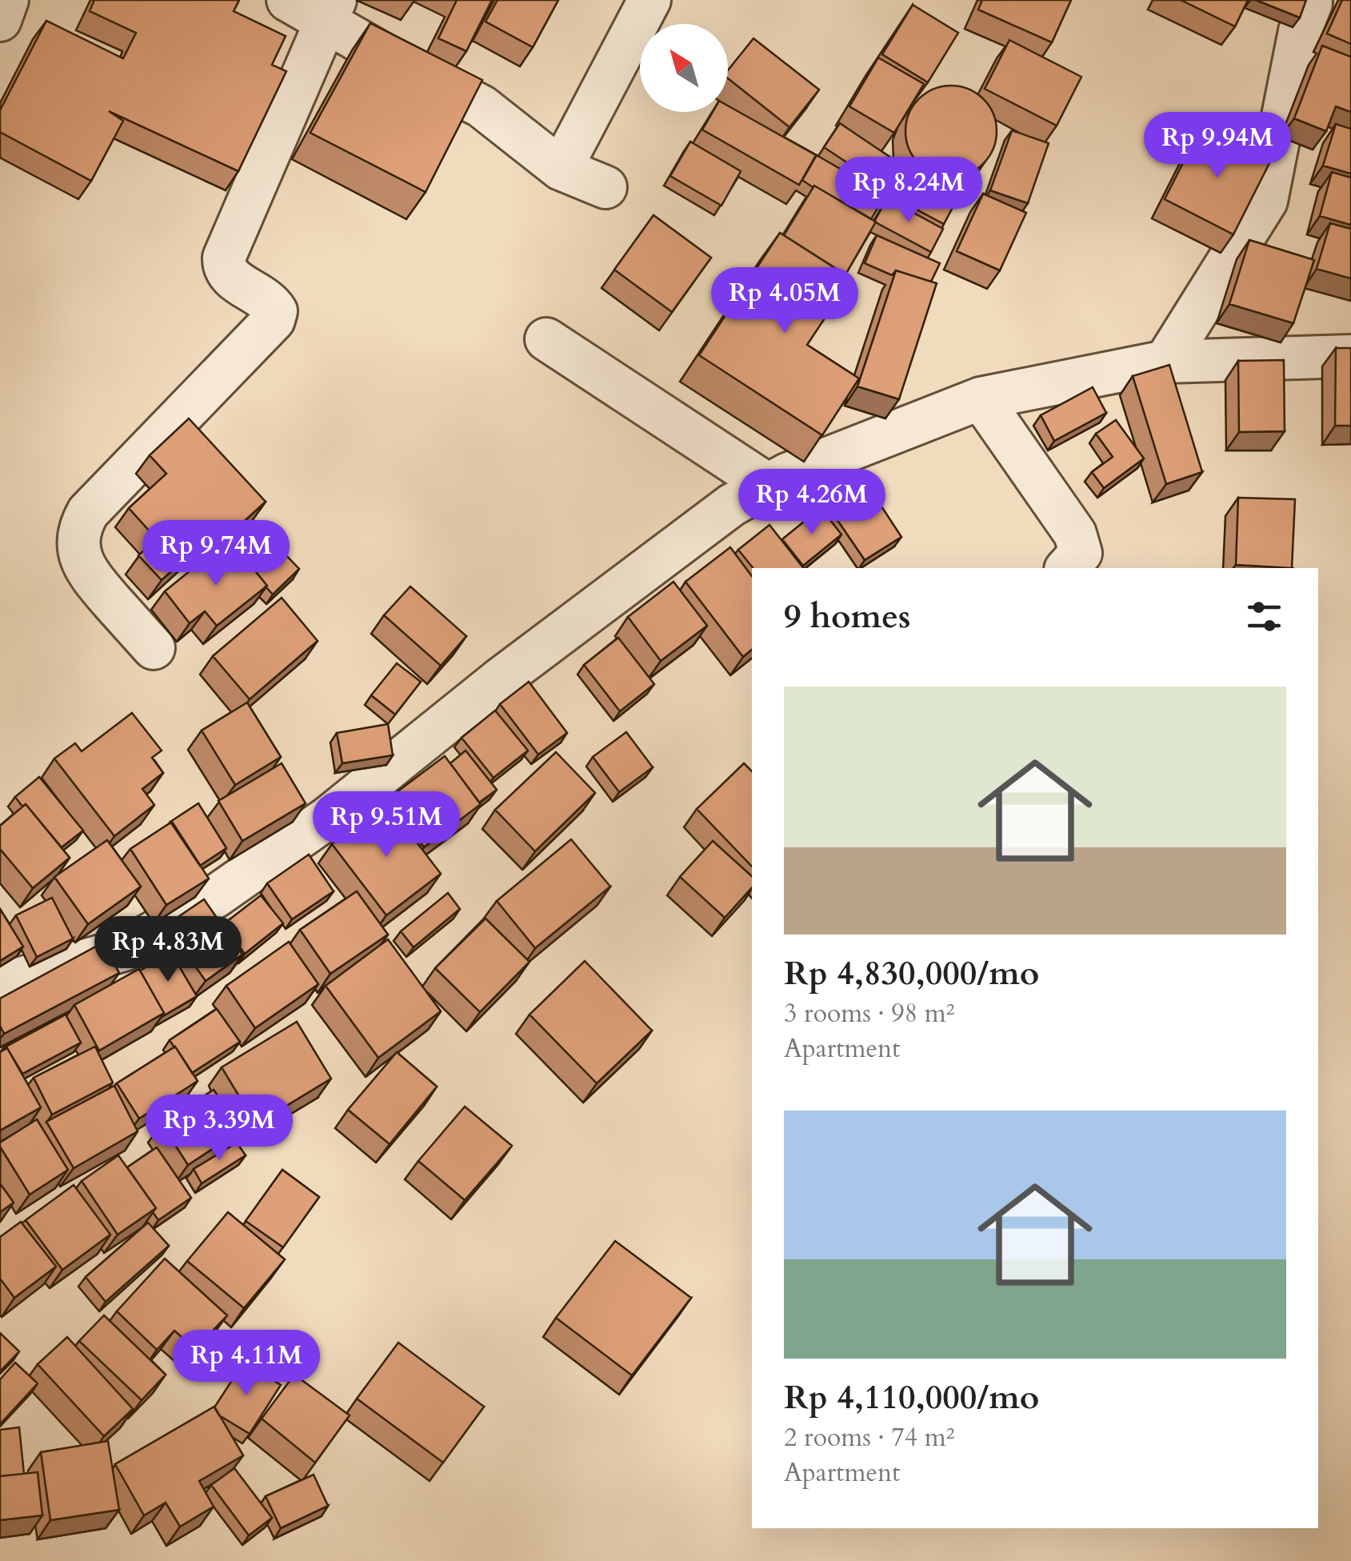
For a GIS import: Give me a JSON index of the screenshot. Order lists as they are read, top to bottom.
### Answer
{
  "north": "top left",
  "page": {
    "price": [
      "Rp 9.94M",
      "Rp 8.24M",
      "Rp 4.05M",
      "Rp 4.26M",
      "Rp 9.74M",
      "Rp 9.51M",
      "Rp 4.83M",
      "Rp 3.39M",
      "Rp 4.11M"
    ],
    "heading": "9 homes",
    "list": [
      {
        "name": "Rp 4,830,000/mo",
        "note": "3 rooms · 98 m² · Apartment"
      },
      {
        "name": "Rp 4,110,000/mo",
        "note": "2 rooms · 74 m² · Apartment"
      }
    ]
  }
}
